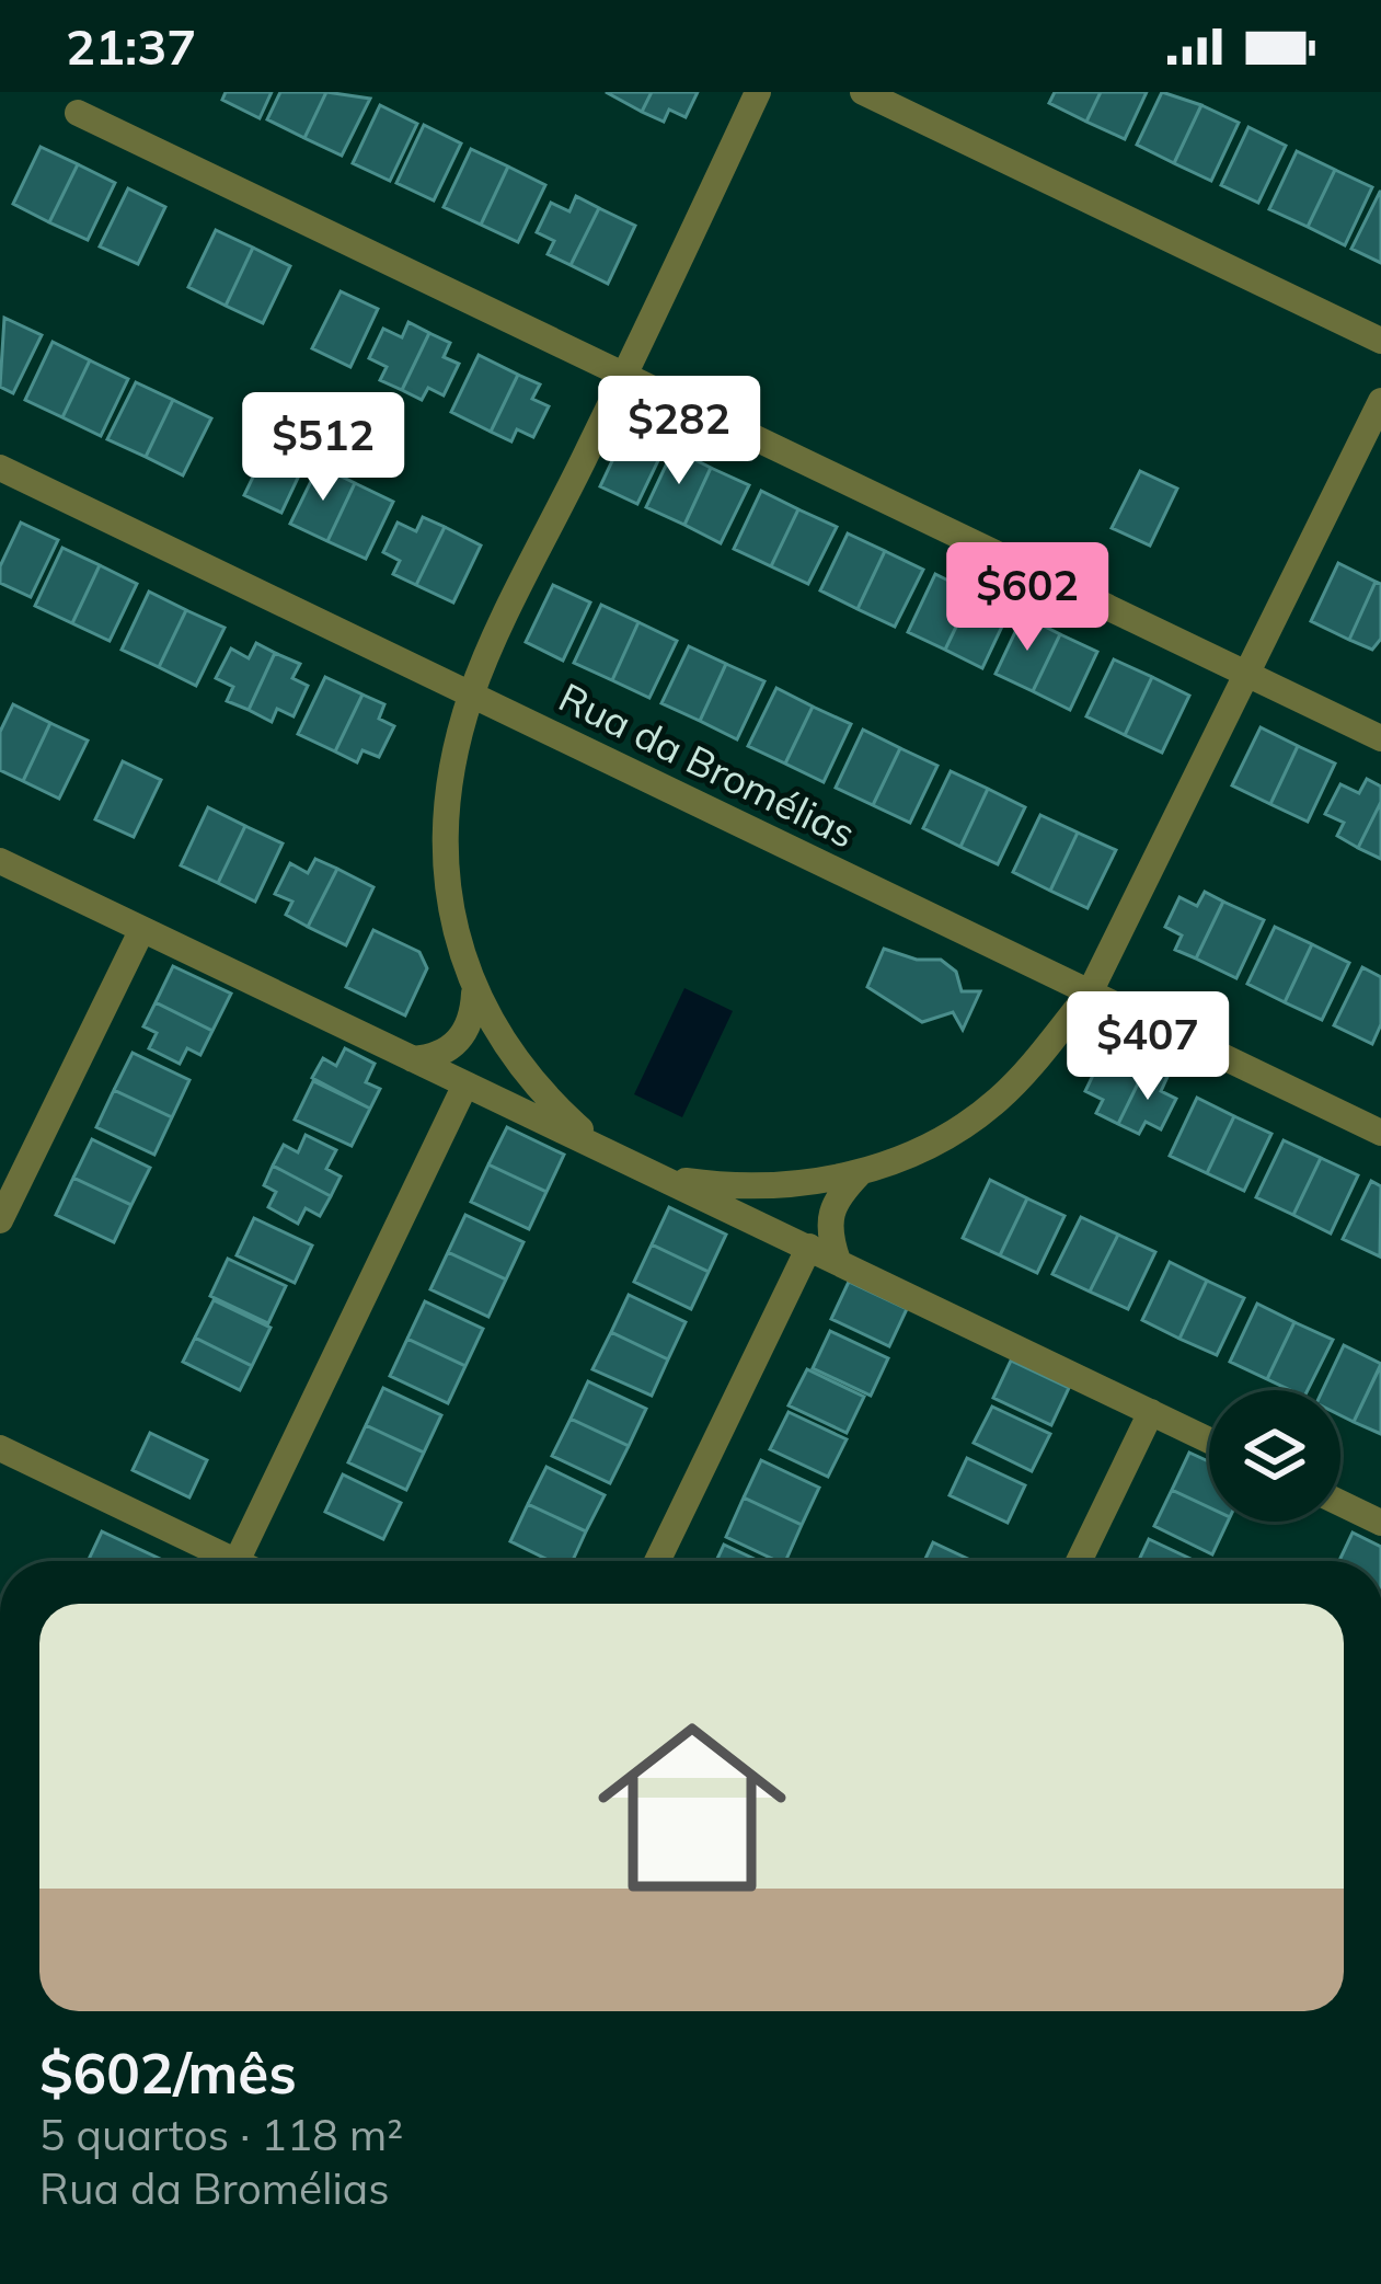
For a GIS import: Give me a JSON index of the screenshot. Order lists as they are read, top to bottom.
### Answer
{
  "streets": {
    "street": ["Rua da Bromélias"]
  },
  "page": {
    "status": "21:37",
    "price": [
      "$282",
      "$512",
      "$602",
      "$407"
    ],
    "list": [
      {
        "name": "$602/mês",
        "note": "5 quartos · 118 m² · Rua da Bromélias"
      }
    ]
  }
}
